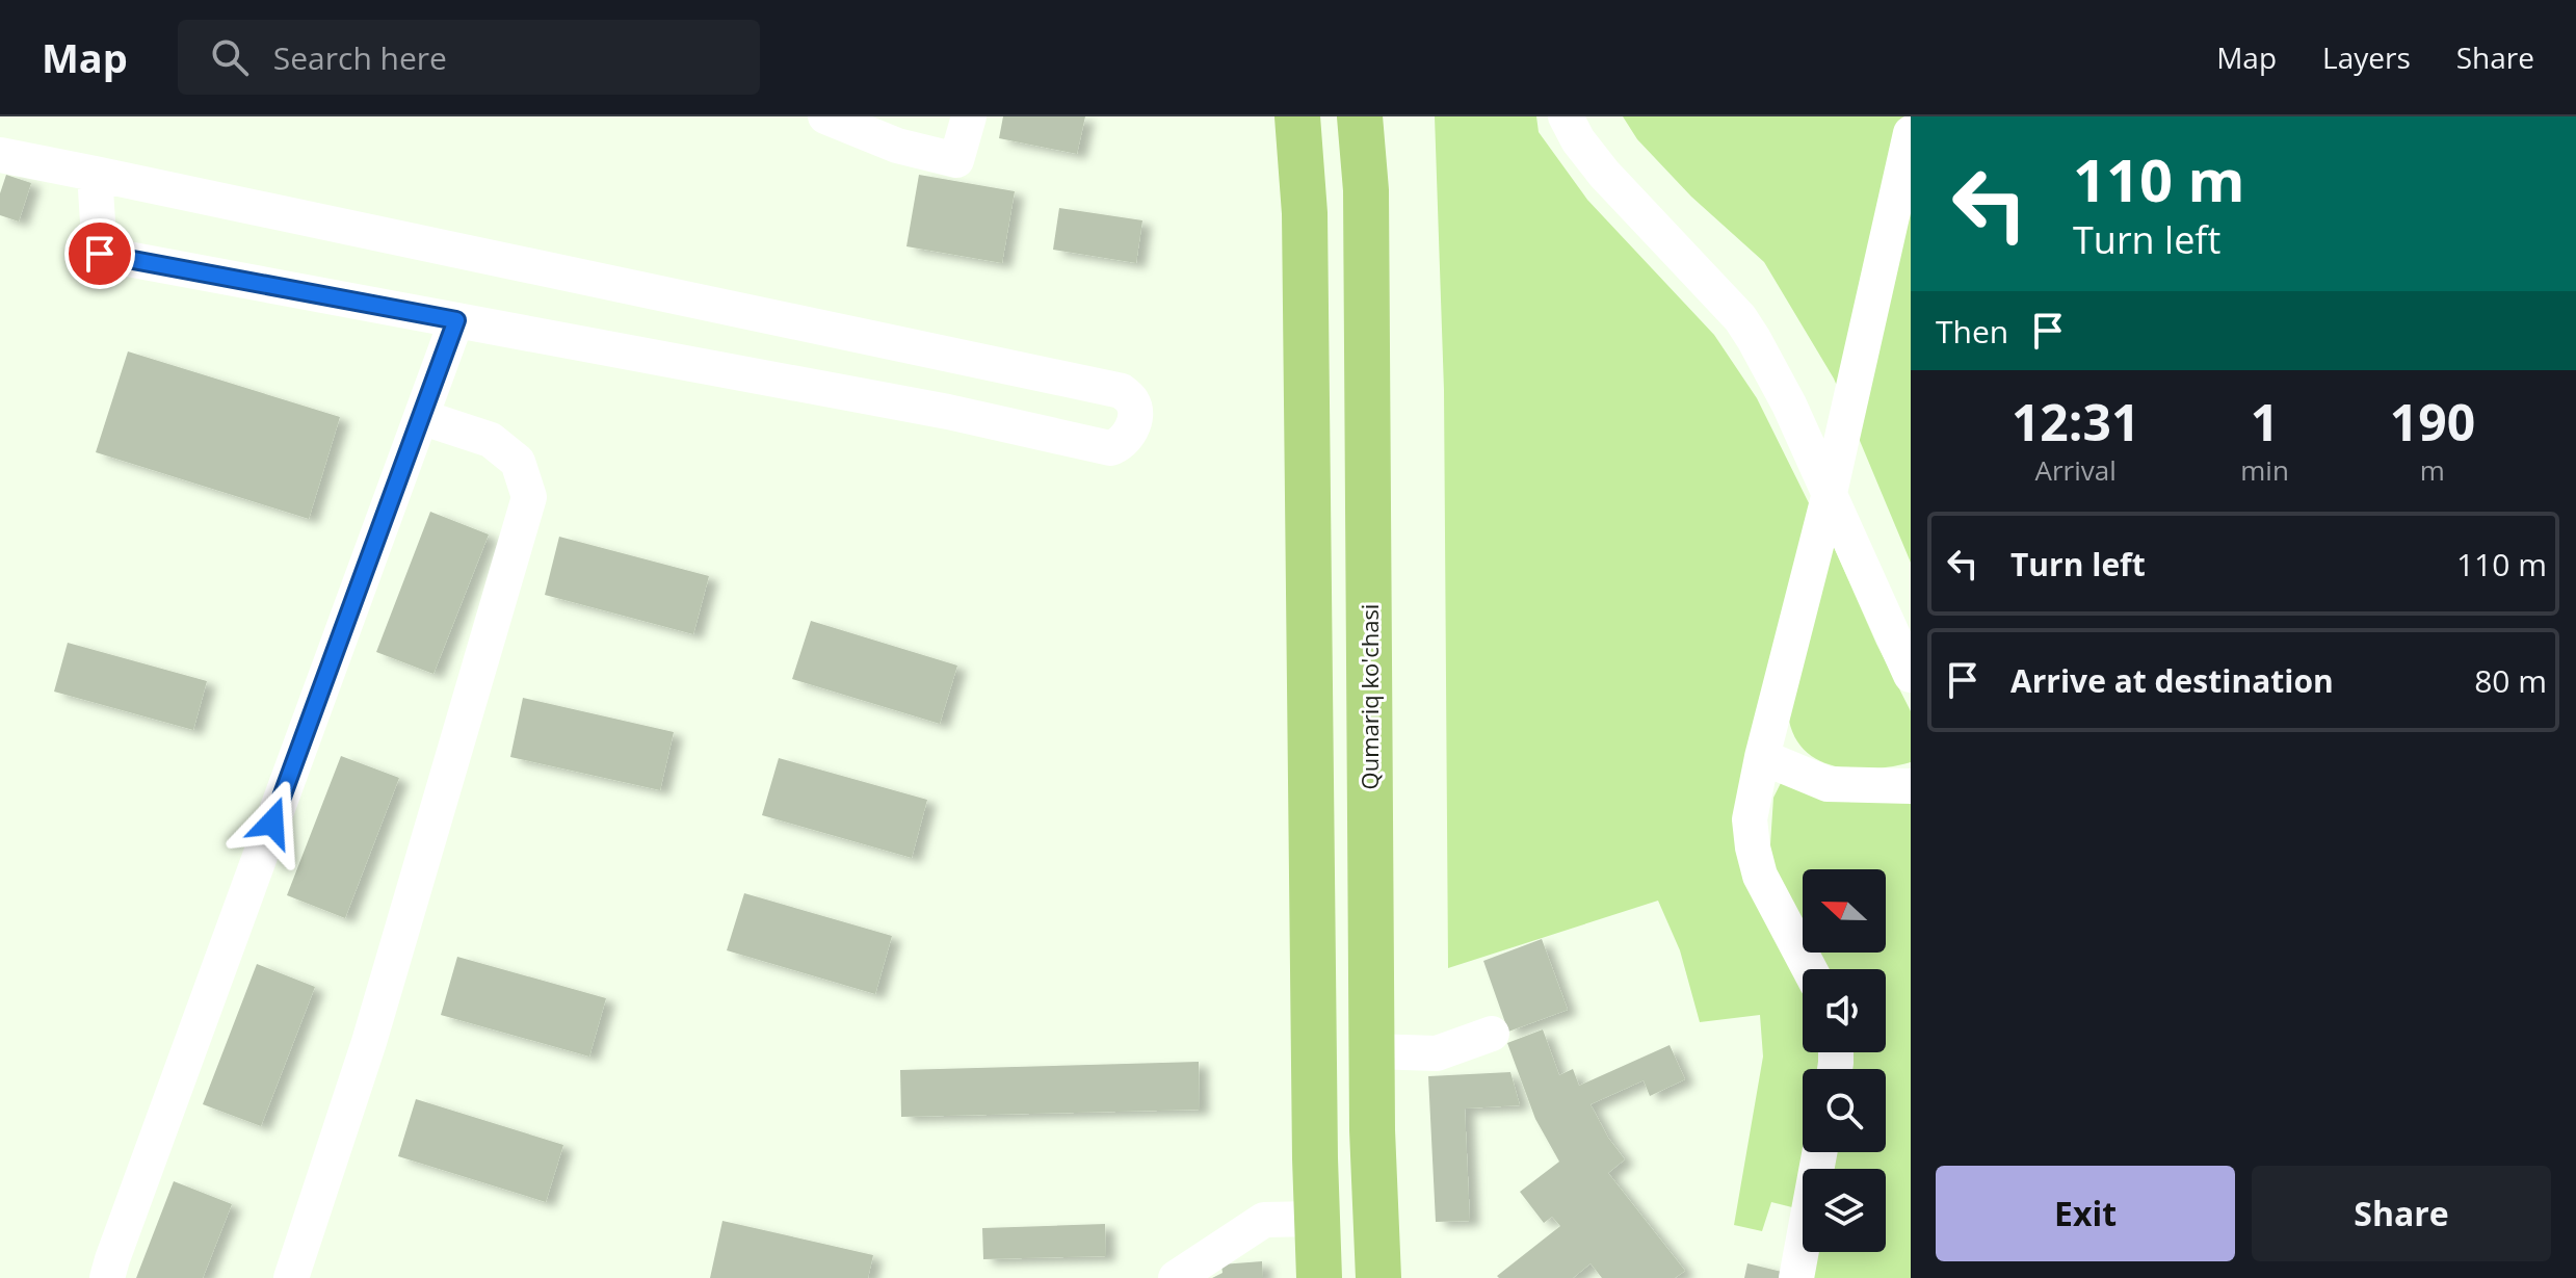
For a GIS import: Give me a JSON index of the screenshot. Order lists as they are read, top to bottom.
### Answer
{
  "streets": {
    "main road": ["Qumariq ko'chasi"]
  },
  "north": "left",
  "page": {
    "header": "Map",
    "search": "Search here",
    "nav": ["Map", "Layers", "Share"],
    "turn": ["110 m", "Turn left"],
    "then": "Then",
    "eta": [
      "12:31",
      "Arrival",
      "1",
      "min",
      "190",
      "m"
    ],
    "list": [
      {
        "name": "Turn left",
        "value": "110 m"
      },
      {
        "name": "Arrive at destination",
        "value": "80 m"
      }
    ],
    "buttons": ["Exit", "Share"]
  }
}
